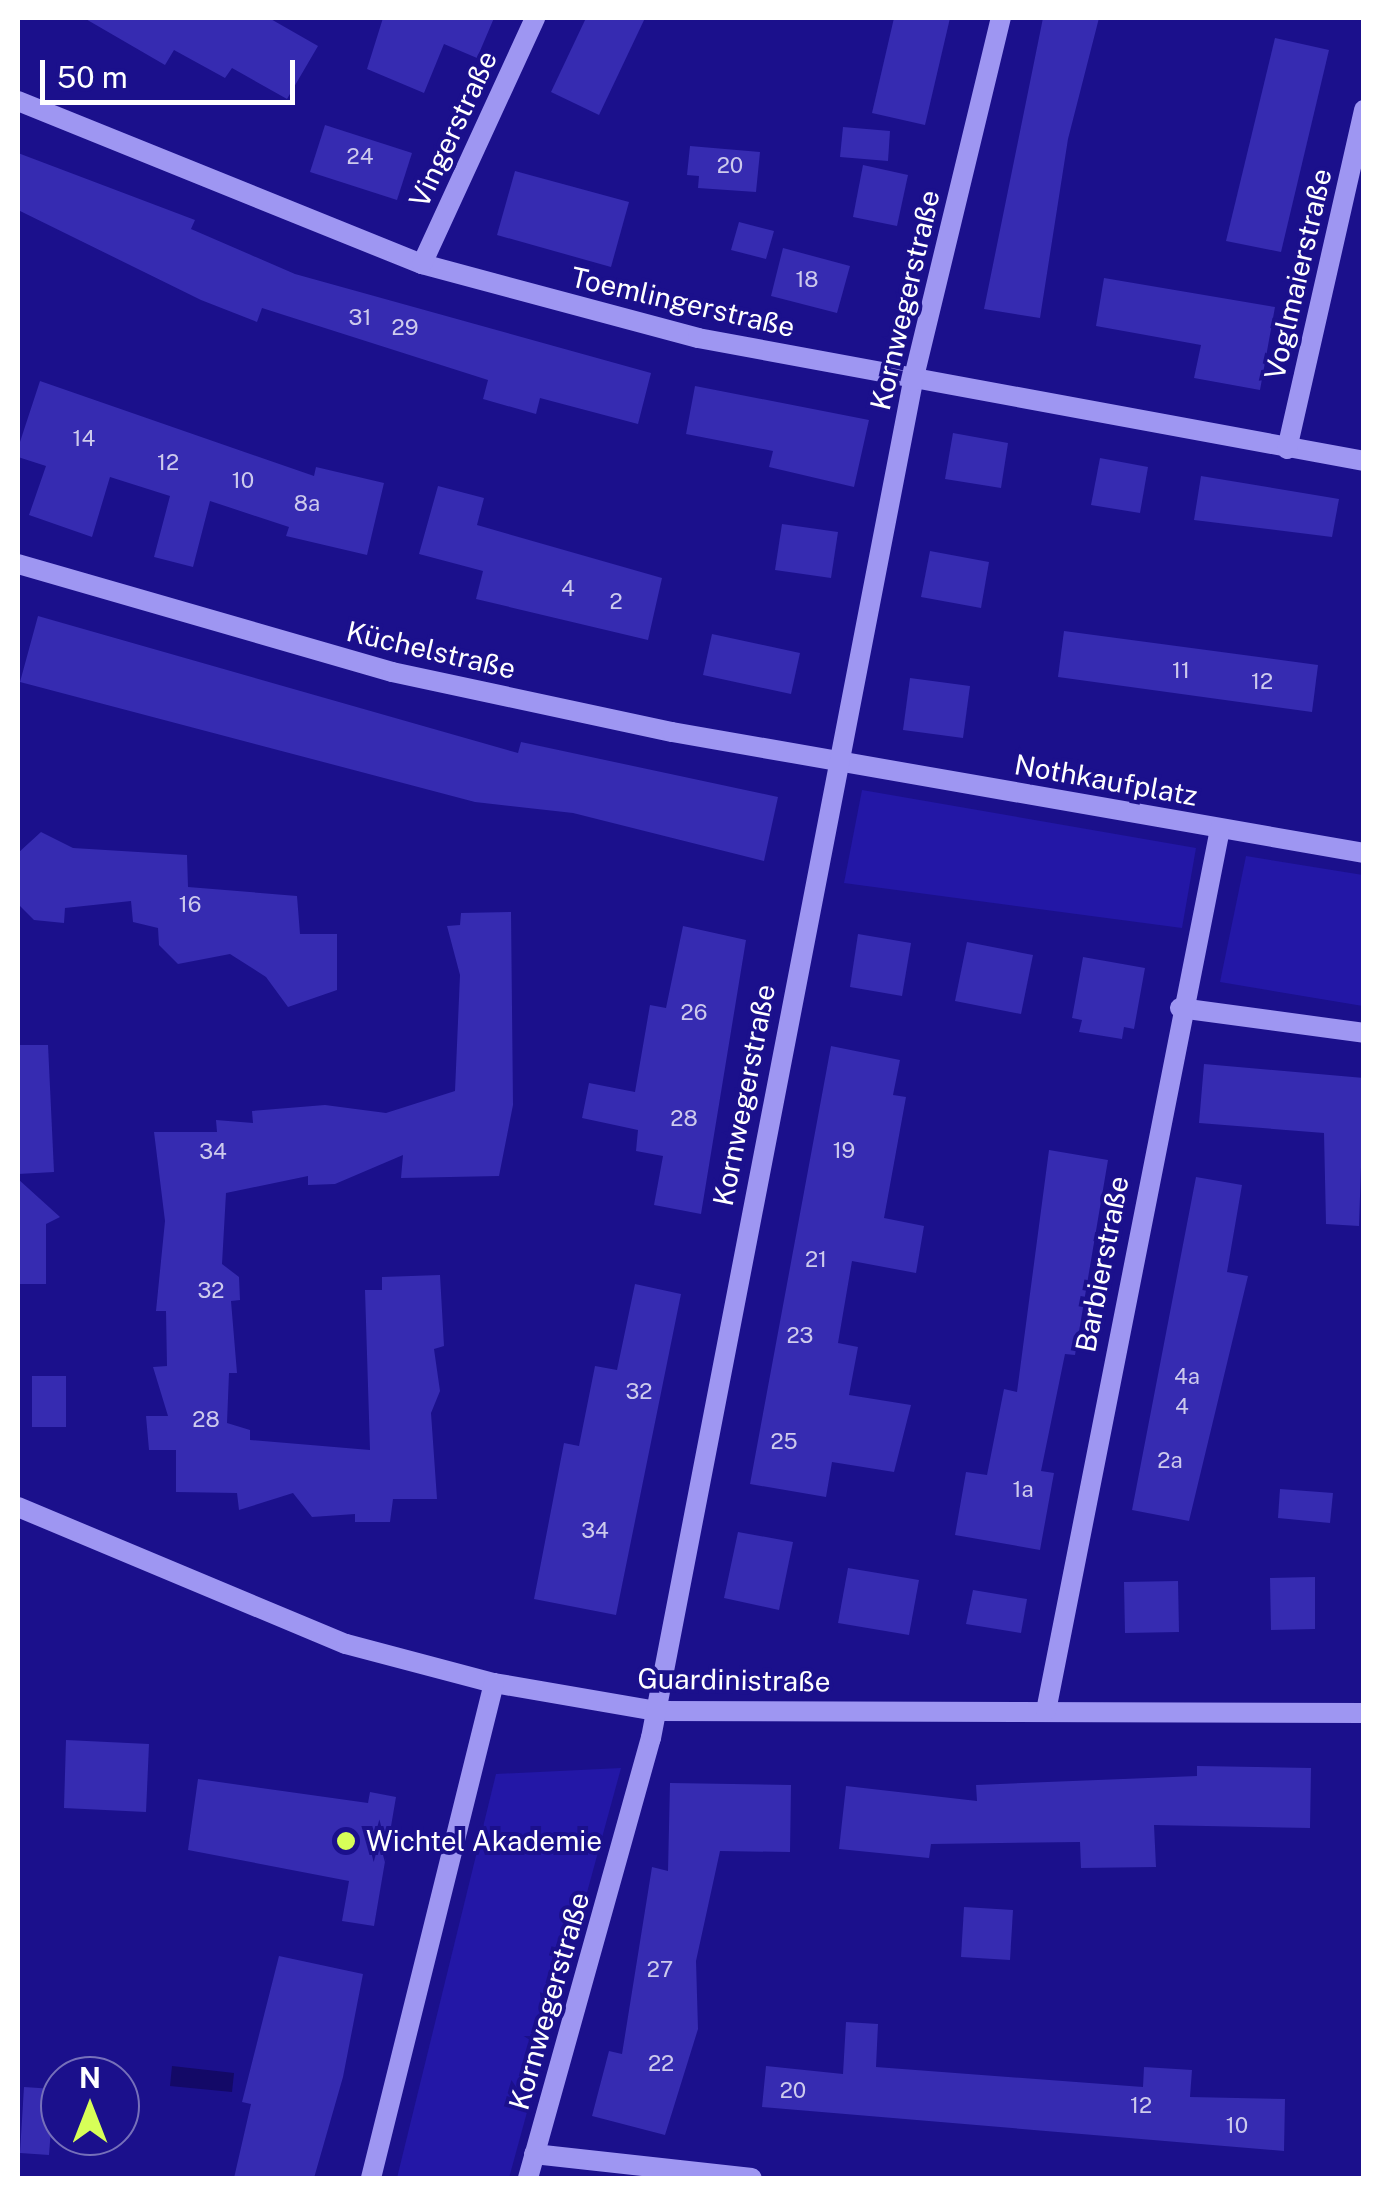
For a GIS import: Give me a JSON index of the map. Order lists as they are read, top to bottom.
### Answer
{
  "streets": {
    "street": [
      "Vingerstraße",
      "Voglmaierstraße",
      "Kornwegerstraße",
      "Toemlingerstraße",
      "Küchelstraße",
      "Nothkaufplatz",
      "Barbierstraße",
      "Guardinistraße"
    ]
  },
  "crossings": [
    ["Vingerstraße", "Toemlingerstraße"],
    ["Voglmaierstraße", "Toemlingerstraße"],
    ["Kornwegerstraße", "Toemlingerstraße"],
    ["Kornwegerstraße", "Küchelstraße"],
    ["Kornwegerstraße", "Nothkaufplatz"],
    ["Kornwegerstraße", "Guardinistraße"],
    ["Küchelstraße", "Nothkaufplatz"],
    ["Nothkaufplatz", "Barbierstraße"],
    ["Barbierstraße", "Guardinistraße"]
  ],
  "places": ["Wichtel Akademie"],
  "house_numbers": [
    "24",
    "20",
    "18",
    "31",
    "29",
    "14",
    "12",
    "10",
    "8a",
    "4",
    "2",
    "11",
    "12",
    "16",
    "26",
    "28",
    "19",
    "34",
    "21",
    "32",
    "23",
    "4a",
    "32",
    "4",
    "28",
    "25",
    "2a",
    "1a",
    "34",
    "27",
    "22",
    "20",
    "12",
    "10"
  ],
  "scale_bar": "50 m",
  "north": "top"
}
